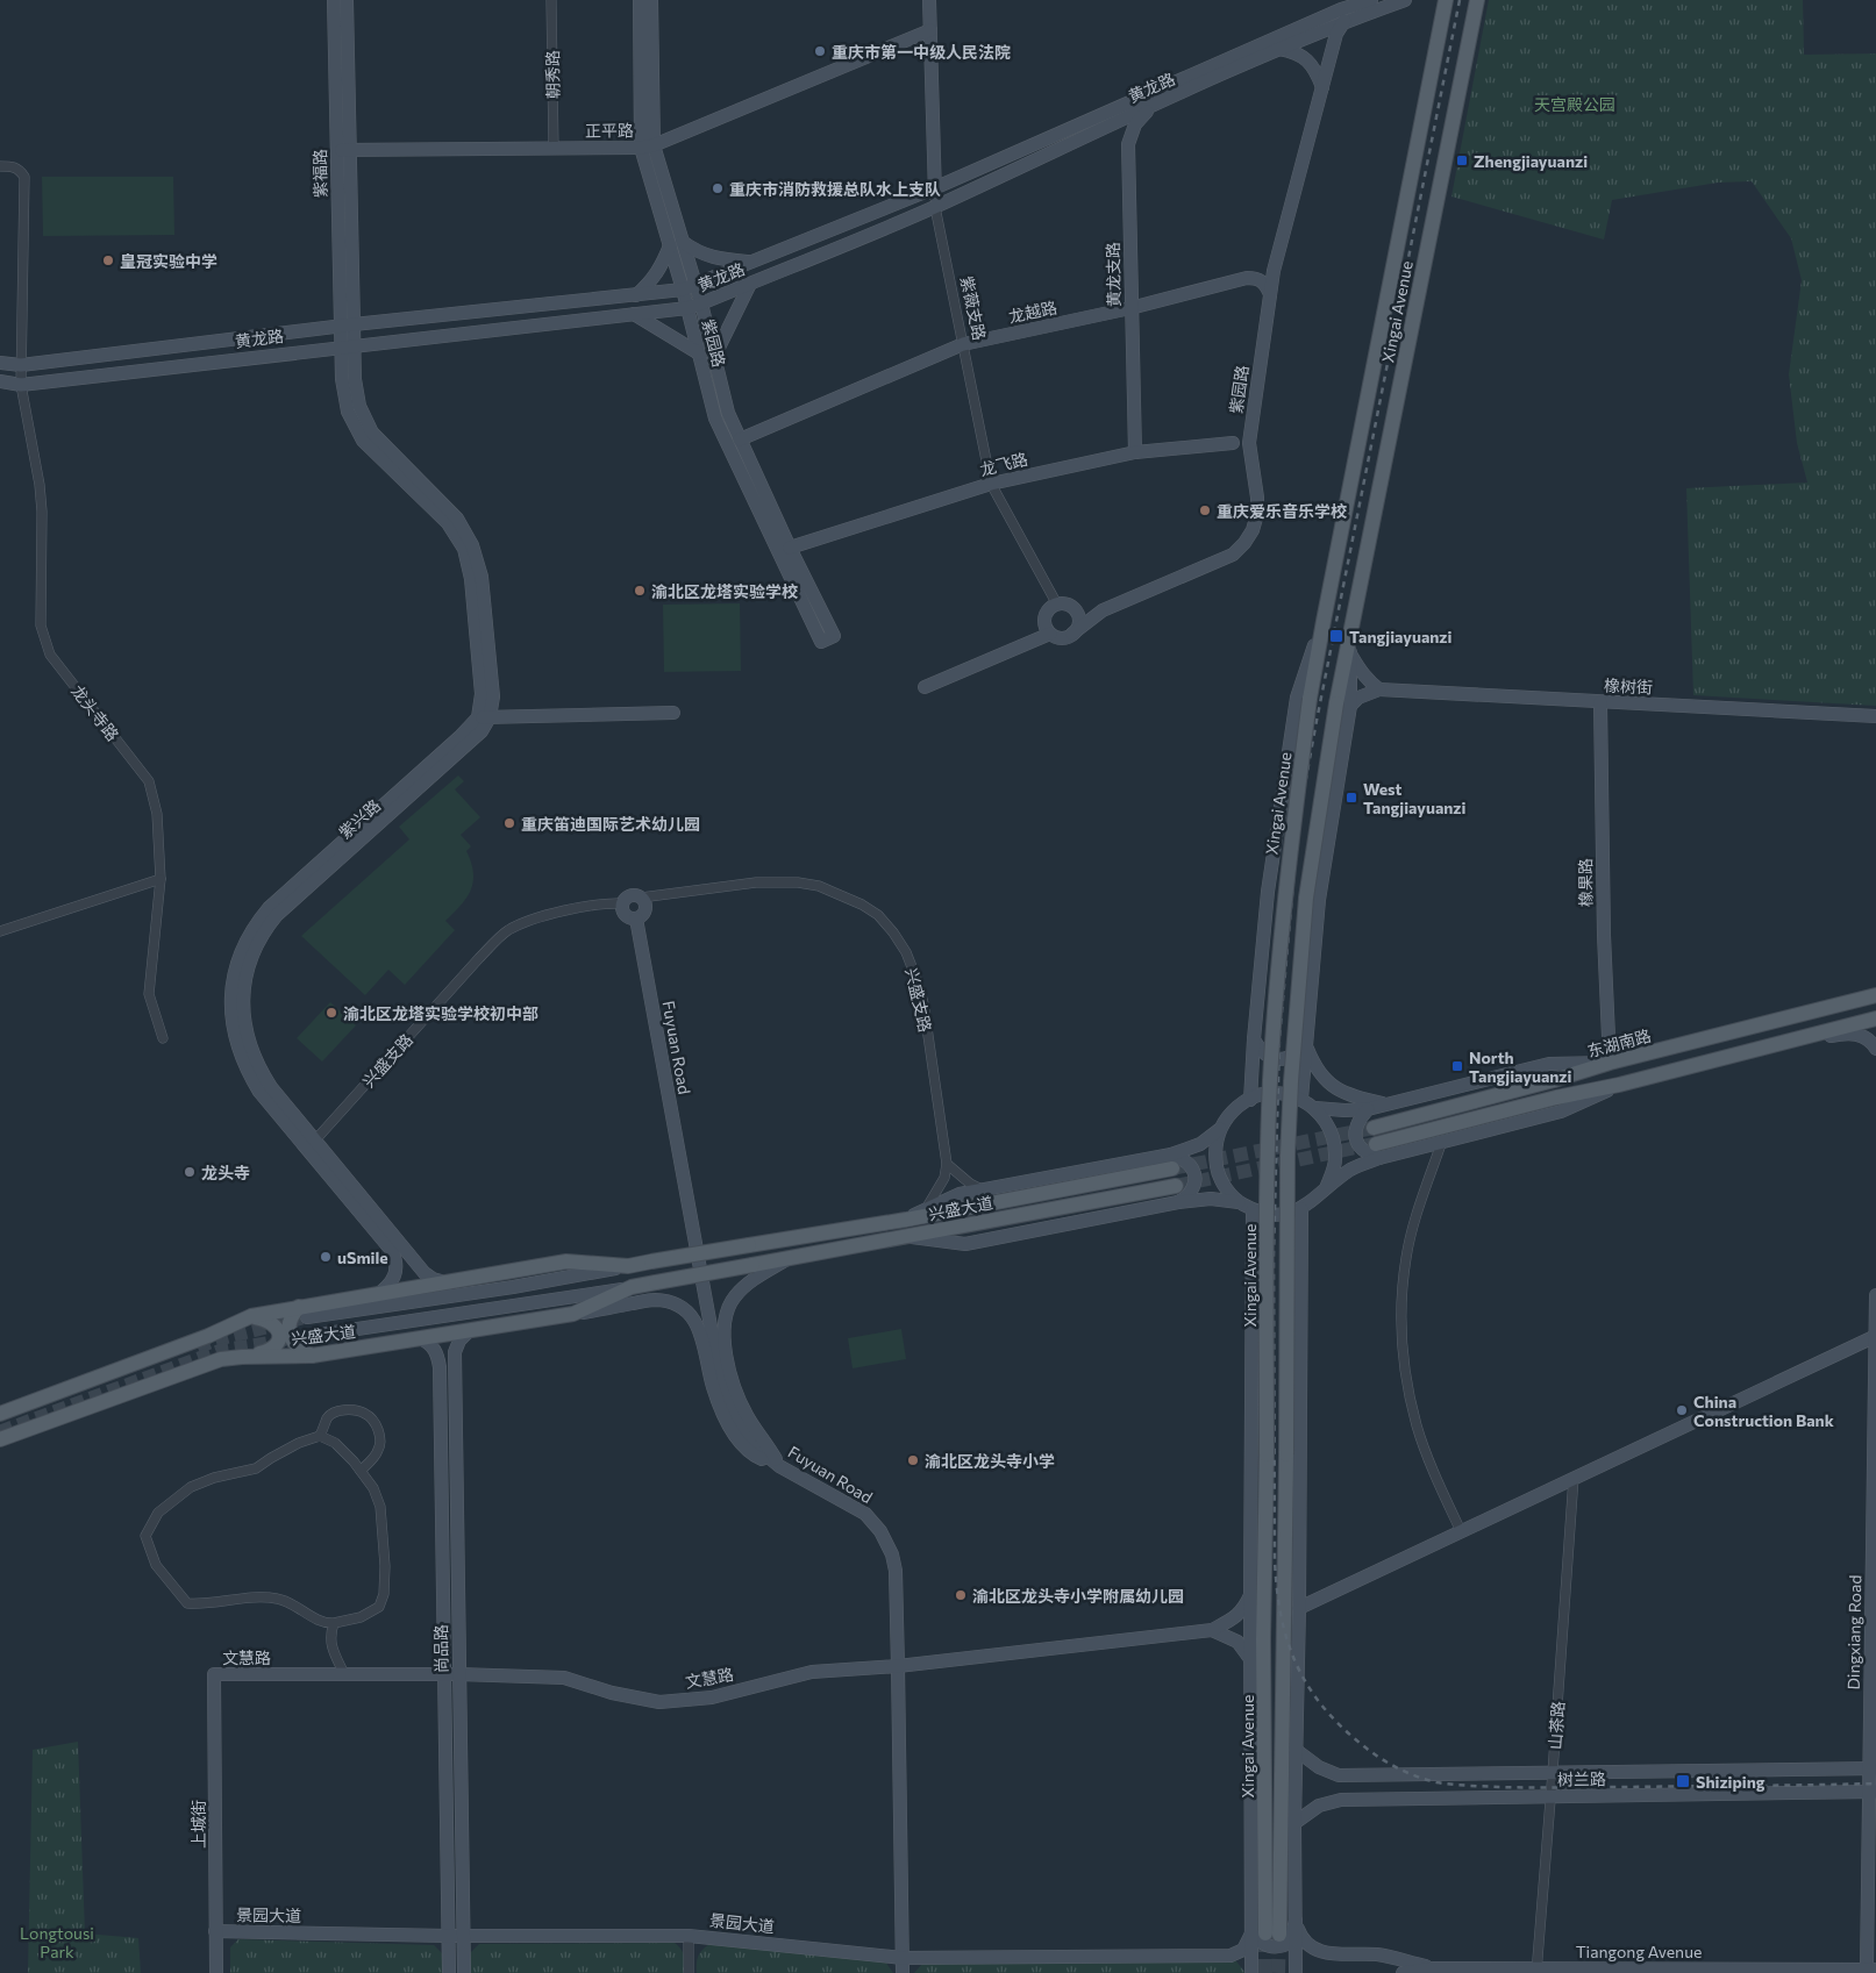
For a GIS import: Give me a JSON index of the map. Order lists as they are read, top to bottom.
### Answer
{
  "streets": {
    "main road": ["Xingai Avenue", "东湖南路", "兴盛大道"],
    "street": [
      "朝秀路",
      "黄龙路",
      "正平路",
      "紫福路",
      "黄龙支路",
      "紫薇支路",
      "龙越路",
      "紫园路",
      "龙飞路",
      "橡树街",
      "龙头寺路",
      "紫兴路",
      "橡果路",
      "兴盛支路",
      "Fuyuan Road",
      "Dingxiang Road",
      "尚品路",
      "文慧路",
      "山茶路",
      "树兰路",
      "上城街",
      "景园大道",
      "Tiangong Avenue"
    ]
  },
  "crossings": [
    ["朝秀路", "正平路"],
    ["黄龙路", "紫福路"],
    ["黄龙路", "黄龙支路"],
    ["黄龙路", "紫薇支路"],
    ["黄龙路", "紫园路"],
    ["黄龙路", "龙头寺路"],
    ["正平路", "紫福路"],
    ["正平路", "紫薇支路"],
    ["正平路", "紫园路"],
    ["黄龙支路", "龙越路"],
    ["黄龙支路", "龙飞路"],
    ["紫薇支路", "龙越路"],
    ["紫薇支路", "紫园路"],
    ["紫薇支路", "龙飞路"],
    ["龙越路", "紫园路"],
    ["Xingai Avenue", "景园大道"],
    ["紫园路", "龙飞路"],
    ["橡树街", "橡果路"],
    ["紫兴路", "兴盛支路"],
    ["紫兴路", "兴盛大道"],
    ["橡果路", "东湖南路"],
    ["兴盛支路", "Fuyuan Road"],
    ["Fuyuan Road", "文慧路"],
    ["Fuyuan Road", "景园大道"],
    ["兴盛大道", "尚品路"],
    ["Dingxiang Road", "树兰路"],
    ["Dingxiang Road", "Tiangong Avenue"],
    ["尚品路", "文慧路"],
    ["尚品路", "景园大道"],
    ["文慧路", "上城街"],
    ["山茶路", "树兰路"],
    ["山茶路", "Tiangong Avenue"],
    ["上城街", "景园大道"]
  ],
  "parks": ["天宫殿公园", "Longtousi Park"],
  "places": {
    "other": [
      "重庆市第一中级人民法院",
      "重庆市消防救援总队水上支队",
      "皇冠实验中学",
      "重庆爱乐音乐学校",
      "渝北区龙塔实验学校",
      "重庆笛迪国际艺术幼儿园",
      "渝北区龙塔实验学校初中部",
      "龙头寺",
      "uSmile",
      "China Construction Bank",
      "渝北区龙头寺小学",
      "渝北区龙头寺小学附属幼儿园"
    ],
    "transit": [
      "Zhengjiayuanzi",
      "Tangjiayuanzi",
      "West Tangjiayuanzi",
      "North Tangjiayuanzi",
      "Shiziping"
    ]
  }
}
